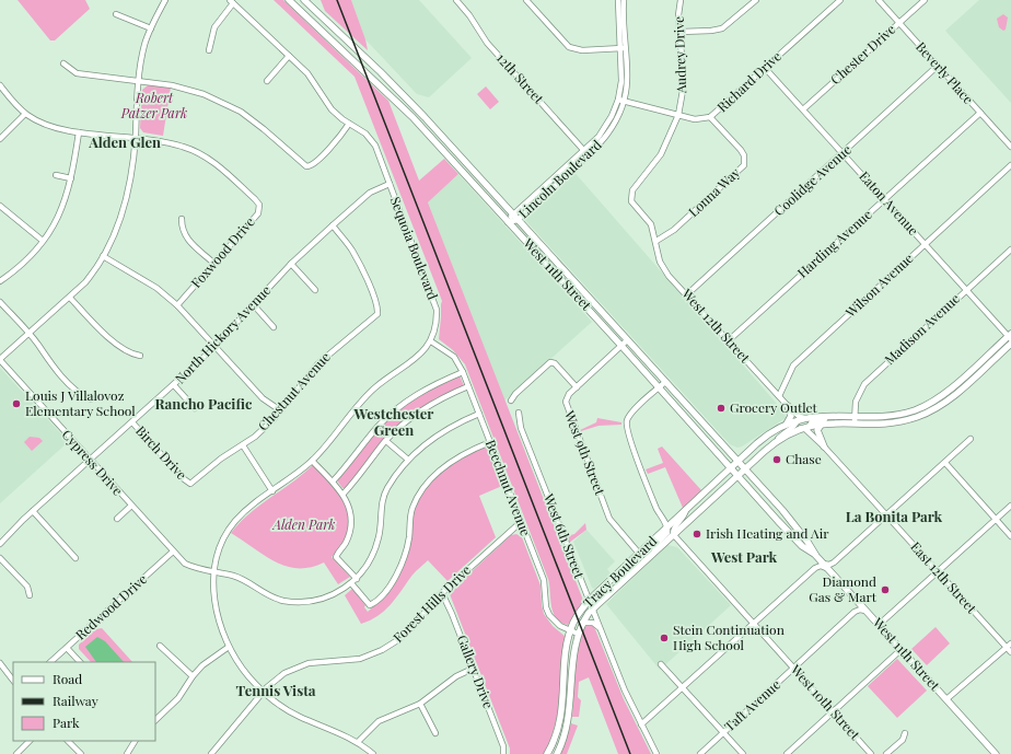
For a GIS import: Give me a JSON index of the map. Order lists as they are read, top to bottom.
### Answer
{
  "streets": {
    "main road": ["West 11th Street", "Tracy Boulevard"],
    "street": [
      "Audrey Drive",
      "Chester Drive",
      "Beverly Place",
      "12th Street",
      "Richard Drive",
      "Lincoln Boulevard",
      "Coolidge Avenue",
      "Lonna Way",
      "Eaton Avenue",
      "Harding Avenue",
      "Sequoia Boulevard",
      "Foxwood Drive",
      "Wilson Avenue",
      "West 12th Street",
      "Madison Avenue",
      "North Hickory Avenue",
      "Chestnut Avenue",
      "Birch Drive",
      "West 9th Street",
      "Cypress Drive",
      "Beechnut Avenue",
      "West 6th Street",
      "East 12th Street",
      "Forest Hills Drive",
      "Redwood Drive",
      "Gallery Drive",
      "West 10th Street",
      "Taft Avenue"
    ]
  },
  "crossings": [
    ["Audrey Drive", "Richard Drive"],
    ["Audrey Drive", "Lonna Way"],
    ["Audrey Drive", "West 12th Street"],
    ["Chester Drive", "Beverly Place"],
    ["Chester Drive", "Eaton Avenue"],
    ["Beverly Place", "Coolidge Avenue"],
    ["Beverly Place", "Harding Avenue"],
    ["12th Street", "Lincoln Boulevard"],
    ["Richard Drive", "Lincoln Boulevard"],
    ["Richard Drive", "Lonna Way"],
    ["Richard Drive", "Eaton Avenue"],
    ["Lincoln Boulevard", "West 11th Street"],
    ["Coolidge Avenue", "Eaton Avenue"],
    ["Coolidge Avenue", "West 12th Street"],
    ["Lonna Way", "West 12th Street"],
    ["Eaton Avenue", "Harding Avenue"],
    ["Eaton Avenue", "Wilson Avenue"],
    ["Eaton Avenue", "Madison Avenue"],
    ["Eaton Avenue", "Tracy Boulevard"],
    ["Harding Avenue", "West 12th Street"],
    ["Sequoia Boulevard", "North Hickory Avenue"],
    ["Sequoia Boulevard", "Cypress Drive"],
    ["Sequoia Boulevard", "Beechnut Avenue"],
    ["Sequoia Boulevard", "Forest Hills Drive"],
    ["West 11th Street", "West 9th Street"],
    ["West 11th Street", "Tracy Boulevard"],
    ["West 11th Street", "Taft Avenue"],
    ["Wilson Avenue", "West 12th Street"],
    ["Madison Avenue", "Tracy Boulevard"],
    ["North Hickory Avenue", "Chestnut Avenue"],
    ["North Hickory Avenue", "Birch Drive"],
    ["North Hickory Avenue", "Cypress Drive"],
    ["Chestnut Avenue", "Birch Drive"],
    ["West 9th Street", "Tracy Boulevard"],
    ["Cypress Drive", "Beechnut Avenue"],
    ["Cypress Drive", "Redwood Drive"],
    ["Beechnut Avenue", "Tracy Boulevard"],
    ["Beechnut Avenue", "Forest Hills Drive"],
    ["West 6th Street", "Tracy Boulevard"],
    ["Tracy Boulevard", "East 12th Street"],
    ["Tracy Boulevard", "West 10th Street"],
    ["Forest Hills Drive", "Gallery Drive"],
    ["West 10th Street", "Taft Avenue"]
  ],
  "districts": [
    "Alden Glen",
    "Rancho Pacific",
    "Westchester Green",
    "La Bonita Park",
    "West Park",
    "Tennis Vista"
  ],
  "parks": ["Robert Patzer Park", "Alden Park"],
  "places": [
    "Louis J Villalovoz Elementary School",
    "Grocery Outlet",
    "Chase",
    "Irish Heating and Air",
    "Diamond Gas & Mart",
    "Stein Continuation High School"
  ],
  "legend": ["Road", "Railway", "Park"]
}
